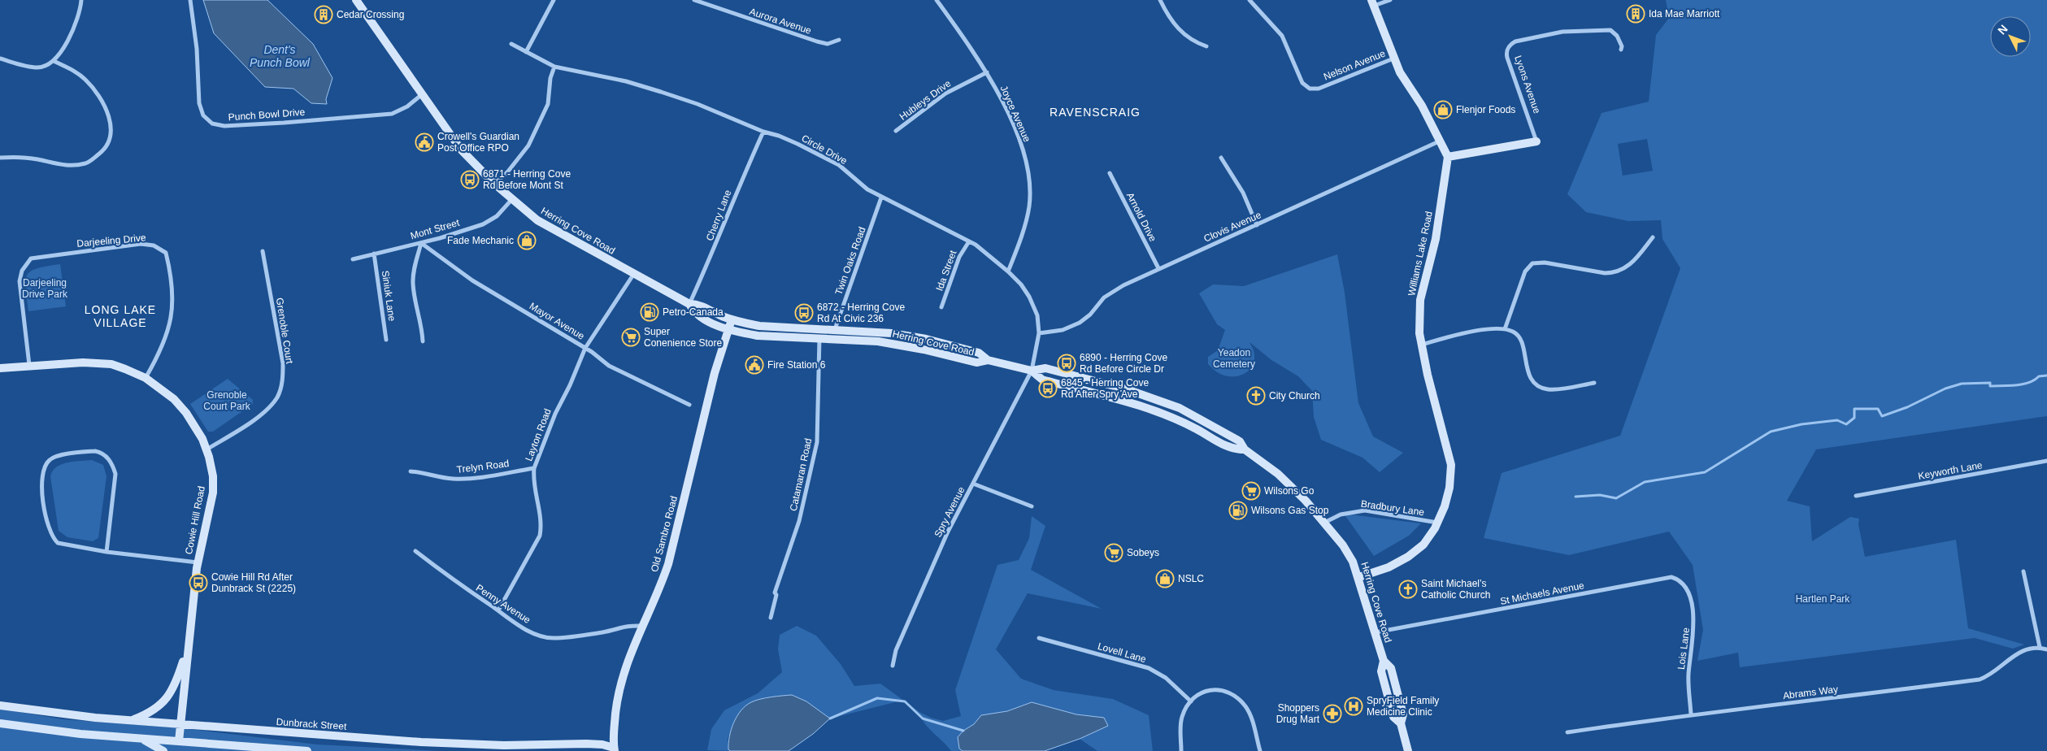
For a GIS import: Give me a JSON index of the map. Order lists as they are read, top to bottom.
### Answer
{
  "streets": {
    "main road": [
      "Lyons Avenue",
      "Herring Cove Road",
      "Williams Lake Road",
      "Cowie Hill Road",
      "Old Sambro Road",
      "Dunbrack Street"
    ],
    "street": [
      "Aurora Avenue",
      "Nelson Avenue",
      "Hubleys Drive",
      "Joyce Avenue",
      "Punch Bowl Drive",
      "Circle Drive",
      "Cherry Lane",
      "Arnold Drive",
      "Clovis Avenue",
      "Mont Street",
      "Darjeeling Drive",
      "Twin Oaks Road",
      "Ida Street",
      "Siniuk Lane",
      "Mayor Avenue",
      "Grenoble Court",
      "Layton Road",
      "Trelyn Road",
      "Keyworth Lane",
      "Catamaran Road",
      "Bradbury Lane",
      "Spry Avenue",
      "St Michaels Avenue",
      "Penny Avenue",
      "Lois Lane",
      "Lovell Lane",
      "Abrams Way"
    ]
  },
  "crossings": [
    ["Lyons Avenue", "Williams Lake Road"],
    ["Hubleys Drive", "Joyce Avenue"],
    ["Joyce Avenue", "Circle Drive"],
    ["Punch Bowl Drive", "Herring Cove Road"],
    ["Circle Drive", "Cherry Lane"],
    ["Circle Drive", "Clovis Avenue"],
    ["Circle Drive", "Herring Cove Road"],
    ["Circle Drive", "Twin Oaks Road"],
    ["Circle Drive", "Ida Street"],
    ["Circle Drive", "Spry Avenue"],
    ["Cherry Lane", "Herring Cove Road"],
    ["Arnold Drive", "Clovis Avenue"],
    ["Mont Street", "Herring Cove Road"],
    ["Mont Street", "Siniuk Lane"],
    ["Mont Street", "Mayor Avenue"],
    ["Herring Cove Road", "Williams Lake Road"],
    ["Herring Cove Road", "Twin Oaks Road"],
    ["Herring Cove Road", "Layton Road"],
    ["Herring Cove Road", "Catamaran Road"],
    ["Herring Cove Road", "Bradbury Lane"],
    ["Herring Cove Road", "Spry Avenue"],
    ["Herring Cove Road", "Old Sambro Road"],
    ["Herring Cove Road", "St Michaels Avenue"],
    ["Darjeeling Drive", "Cowie Hill Road"],
    ["Williams Lake Road", "Bradbury Lane"],
    ["Mayor Avenue", "Layton Road"],
    ["Grenoble Court", "Cowie Hill Road"],
    ["Layton Road", "Trelyn Road"],
    ["Layton Road", "Penny Avenue"],
    ["Cowie Hill Road", "Dunbrack Street"],
    ["Old Sambro Road", "Penny Avenue"],
    ["Old Sambro Road", "Dunbrack Street"],
    ["St Michaels Avenue", "Lois Lane"],
    ["Lois Lane", "Abrams Way"]
  ],
  "districts": ["RAVENSCRAIG", "LONG LAKE VILLAGE"],
  "water": ["Dent's Punch Bowl"],
  "parks": [
    "Darjeeling Drive Park",
    "Yeadon Cemetery",
    "Grenoble Court Park",
    "Hartlen Park"
  ],
  "places": {
    "building": ["Ida Mae Marriott", "Cedar Crossing"],
    "shop": ["Flenjor Foods", "Fade Mechanic", "NSLC"],
    "public building": ["Crowell's Guardian Post Office RPO", "Fire Station 6"],
    "bus stop": [
      "6871 - Herring Cove Rd Before Mont St",
      "6872 - Herring Cove Rd At Civic 236",
      "6890 - Herring Cove Rd Before Circle Dr",
      "6845 - Herring Cove Rd After Spry Ave",
      "Cowie Hill Rd After Dunbrack St (2225)"
    ],
    "fuel station": ["Petro-Canada", "Wilsons Gas Stop"],
    "supermarket": ["Super Conenience Store", "Wilsons Go", "Sobeys"],
    "church": ["City Church", "Saint Michael’s Catholic Church"],
    "hospital": ["SpryField Family Medicine Clinic"],
    "pharmacy": ["Shoppers Drug Mart"]
  },
  "north": "top left"
}
